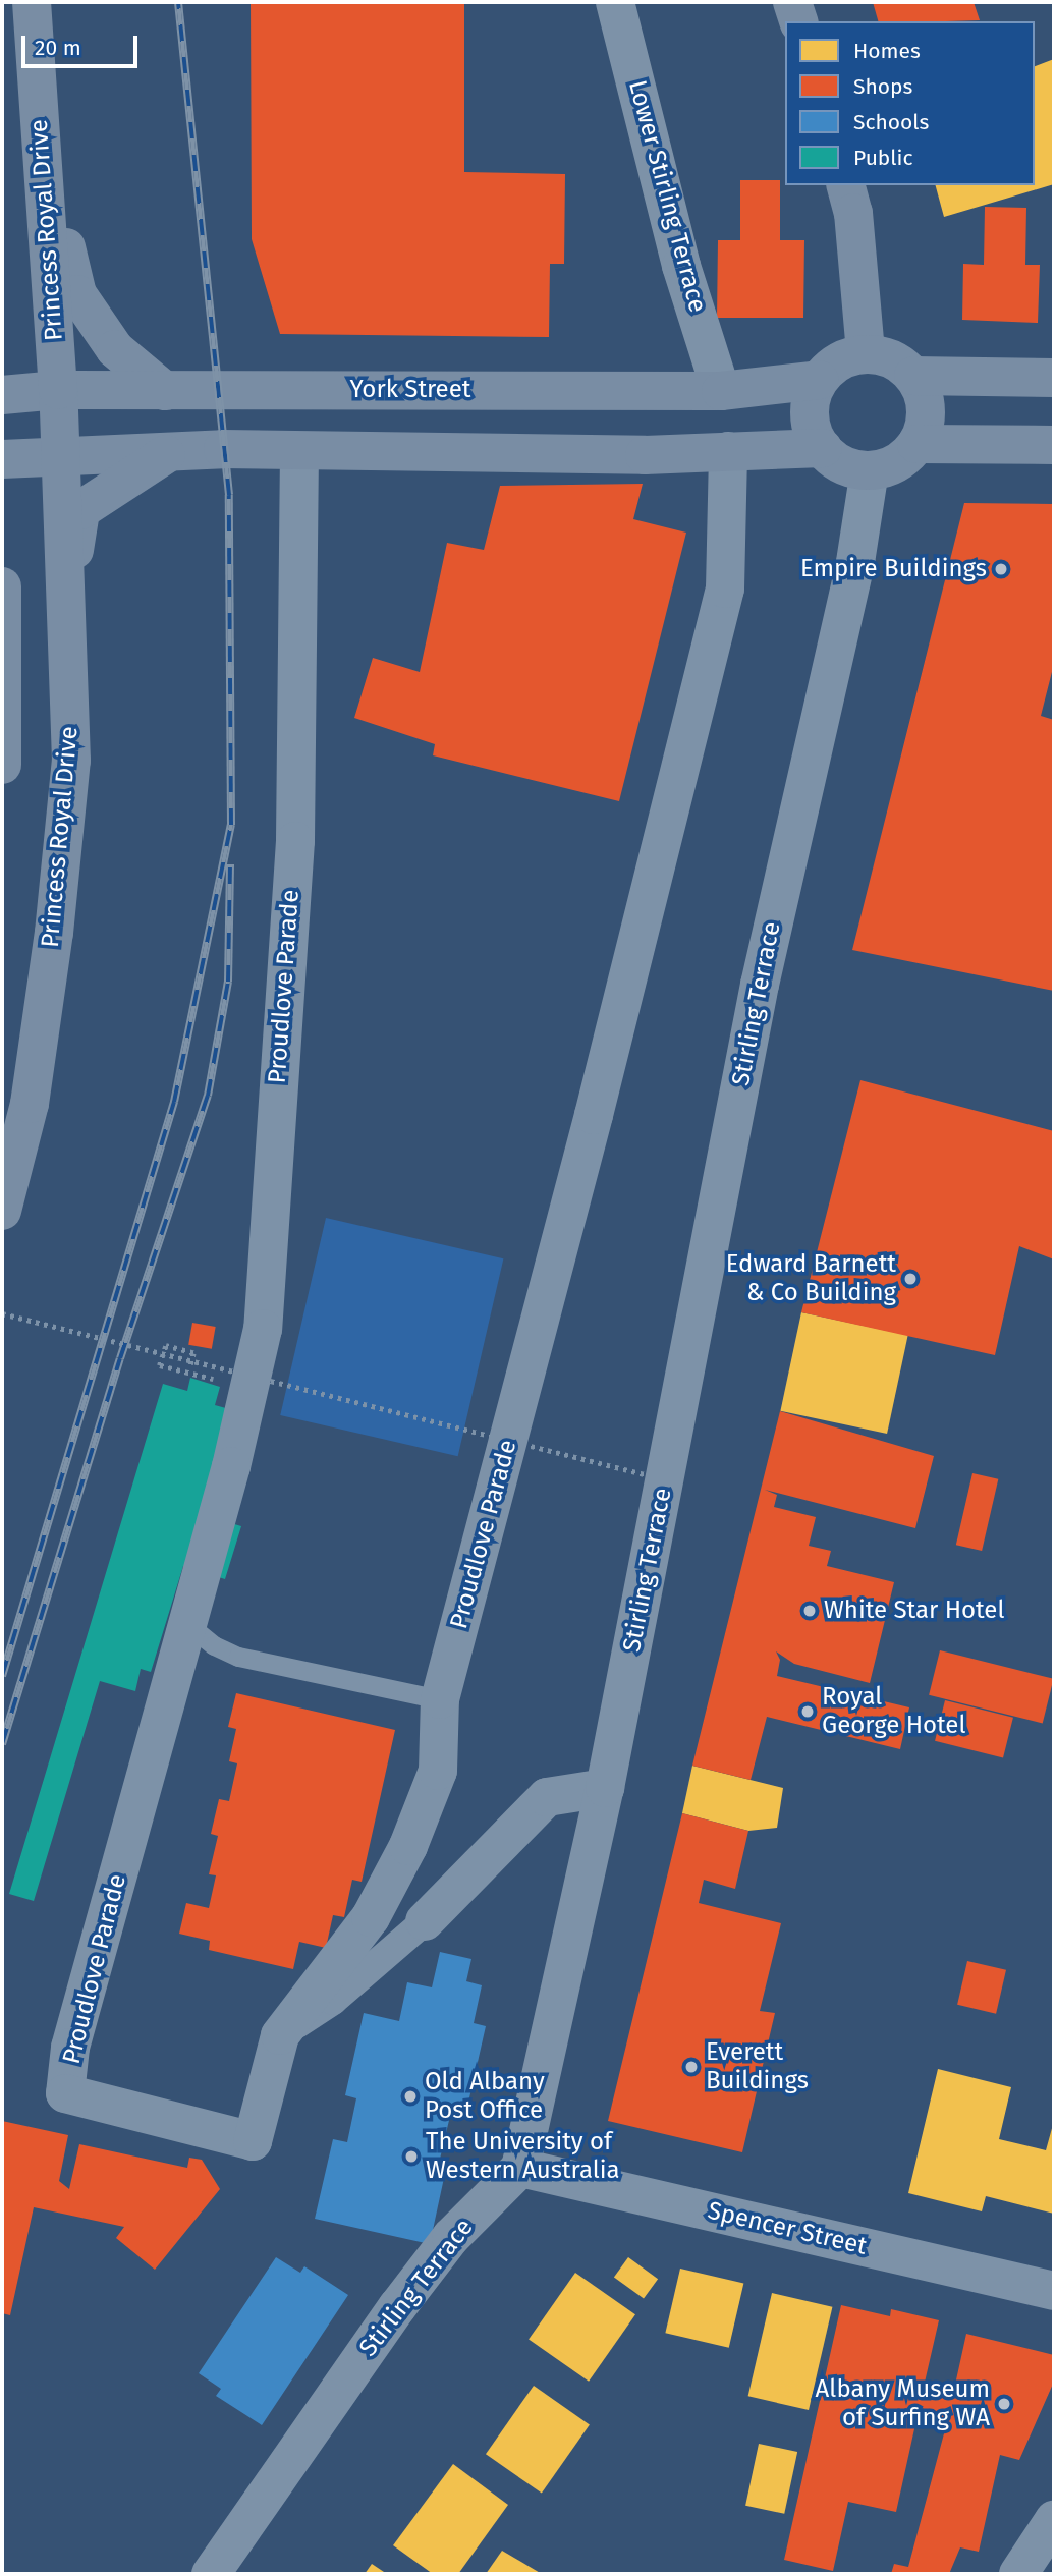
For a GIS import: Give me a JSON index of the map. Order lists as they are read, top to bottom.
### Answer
{
  "streets": {
    "main road": ["Princess Royal Drive", "York Street"],
    "street": [
      "Lower Stirling Terrace",
      "Proudlove Parade",
      "Stirling Terrace",
      "Spencer Street"
    ]
  },
  "crossings": [
    ["Lower Stirling Terrace", "York Street"],
    ["Princess Royal Drive", "York Street"],
    ["York Street", "Stirling Terrace"],
    ["Stirling Terrace", "Spencer Street"]
  ],
  "places": [
    "Empire Buildings",
    "Edward Barnett & Co Building",
    "White Star Hotel",
    "Royal George Hotel",
    "Everett Buildings",
    "Old Albany Post Office",
    "The University of Western Australia",
    "Albany Museum of Surfing WA"
  ],
  "legend": [
    "Homes",
    "Shops",
    "Schools",
    "Public"
  ],
  "scale_bar": "20 m"
}
